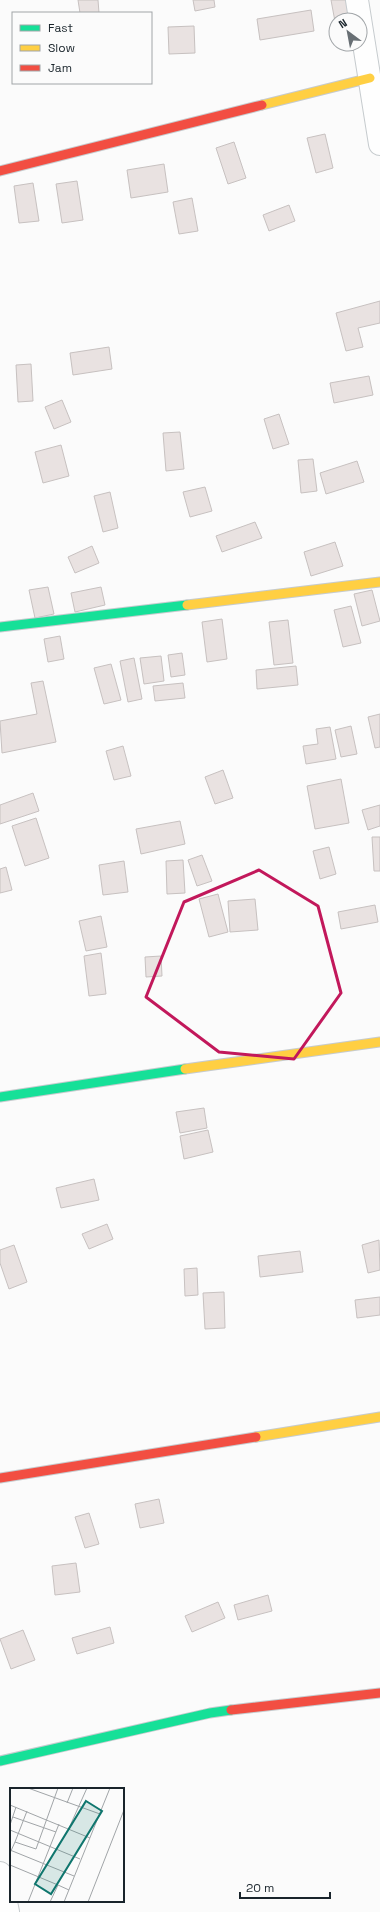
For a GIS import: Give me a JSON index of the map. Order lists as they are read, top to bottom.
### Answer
{
  "legend": ["Fast", "Slow", "Jam"],
  "scale_bar": "20 m",
  "north": "top left"
}
